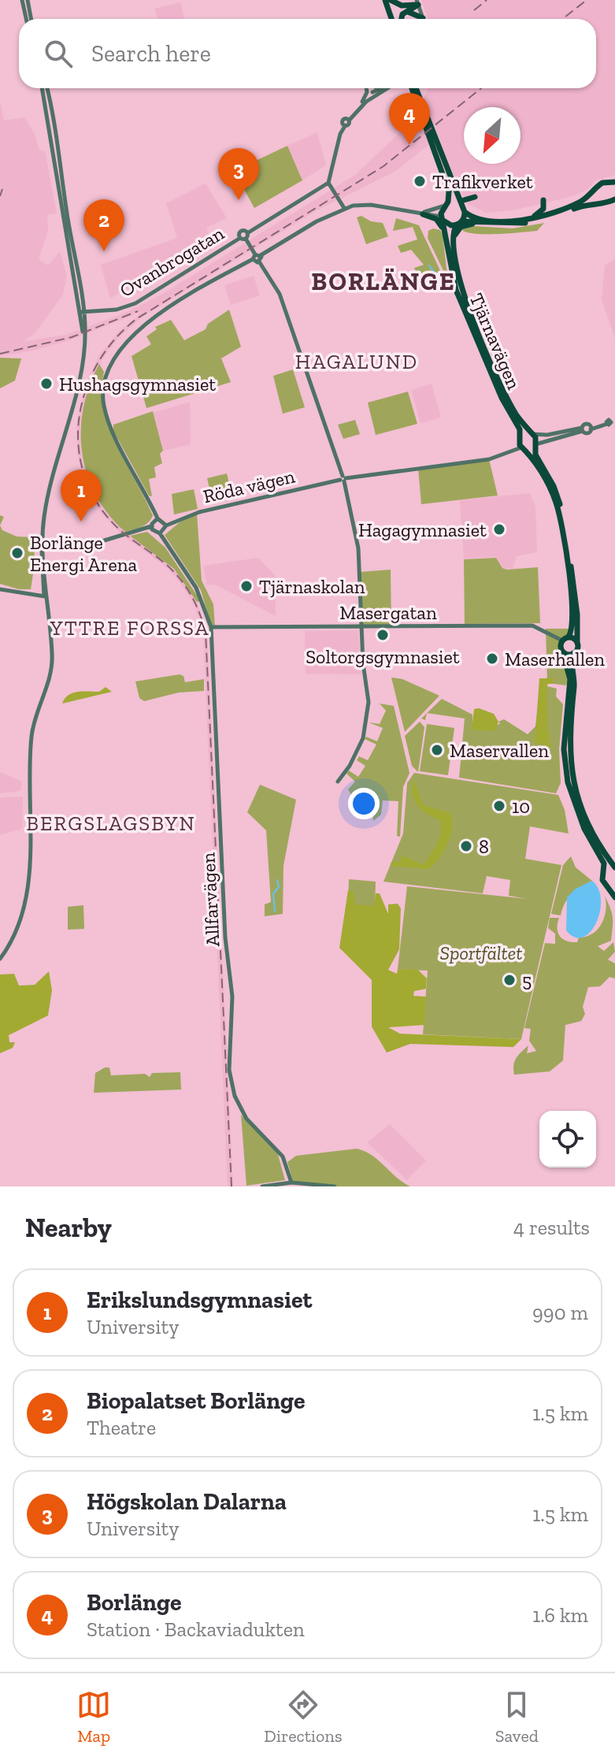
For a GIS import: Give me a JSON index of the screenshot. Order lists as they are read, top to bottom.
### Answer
{
  "streets": {
    "highway": ["Tjärnavägen"],
    "street": [
      "Ovanbrogatan",
      "Röda vägen",
      "Masergatan",
      "Allfarvägen"
    ]
  },
  "crossings": [
    ["Tjärnavägen", "Röda vägen"],
    ["Röda vägen", "Allfarvägen"],
    ["Masergatan", "Allfarvägen"]
  ],
  "districts": [
    "BORLÄNGE",
    "HAGALUND",
    "YTTRE FORSSA",
    "BERGSLAGSBYN"
  ],
  "parks": ["Sportfältet"],
  "places": [
    "Trafikverket",
    "Hushagsgymnasiet",
    "Hagagymnasiet",
    "Borlänge Energi Arena",
    "Tjärnaskolan",
    "Soltorgsgymnasiet",
    "Maserhallen",
    "Maservallen",
    "10",
    "8",
    "5"
  ],
  "north": "bottom left",
  "page": {
    "search": "Search here",
    "pins": [
      "4",
      "3",
      "2",
      "1"
    ],
    "heading": ["Nearby", "4 results"],
    "list": [
      {
        "mark": "1",
        "name": "Erikslundsgymnasiet",
        "note": "University",
        "value": "990 m"
      },
      {
        "mark": "2",
        "name": "Biopalatset Borlänge",
        "note": "Theatre",
        "value": "1.5 km"
      },
      {
        "mark": "3",
        "name": "Högskolan Dalarna",
        "note": "University",
        "value": "1.5 km"
      },
      {
        "mark": "4",
        "name": "Borlänge",
        "note": "Station · Backaviadukten",
        "value": "1.6 km"
      }
    ],
    "nav": ["Map", "Directions", "Saved"]
  }
}
